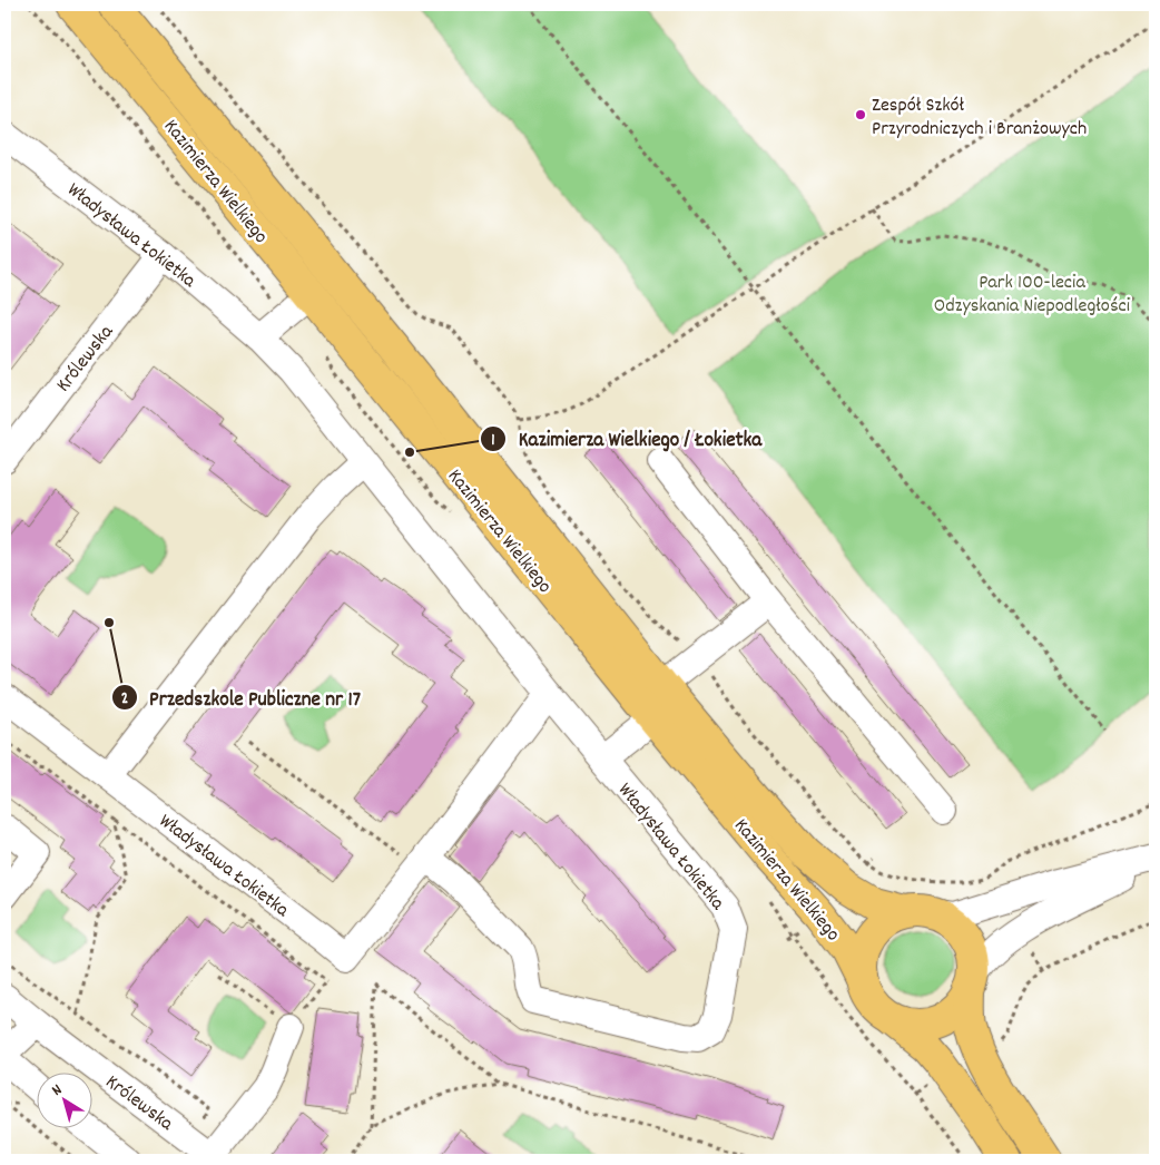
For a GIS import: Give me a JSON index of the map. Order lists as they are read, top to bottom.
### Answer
{
  "streets": {
    "main road": ["Kazimierza Wielkiego"],
    "street": ["Władysława Łokietka", "Królewska"]
  },
  "crossings": [
    ["Władysława Łokietka", "Królewska"]
  ],
  "parks": ["Park 100-lecia Odzyskania Niepodległości"],
  "places": ["Zespół Szkół Przyrodniczych i Branżowych", "Kazimierza Wielkiego / Łokietka", "Przedszkole Publiczne nr 17"],
  "north": "top left"
}
